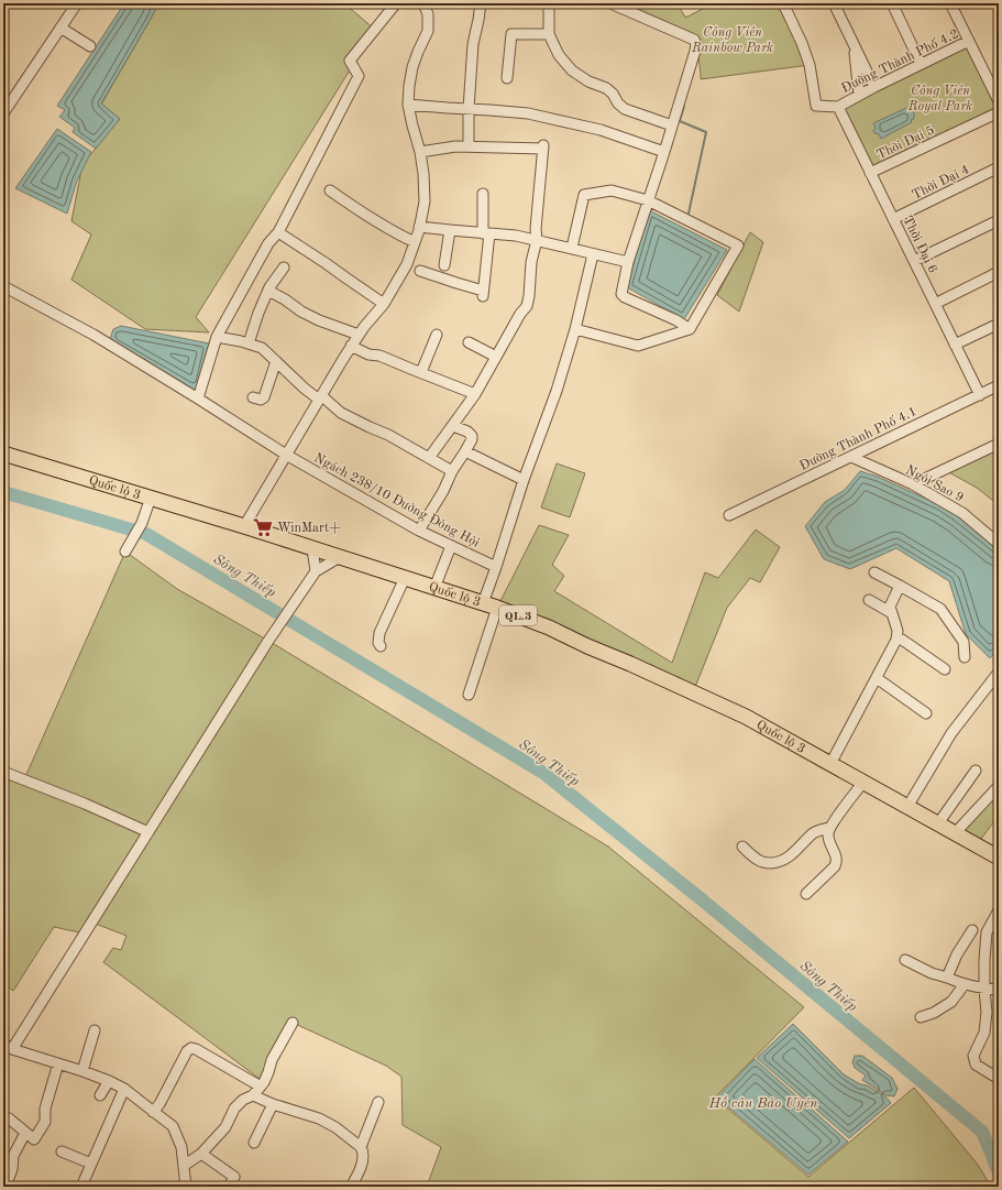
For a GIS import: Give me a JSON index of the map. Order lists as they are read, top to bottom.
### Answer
{
  "streets": {
    "highway": ["Quốc lộ 3", "QL.3"],
    "street": [
      "Đường Thành Phố 4.2",
      "Thời Đại 5",
      "Thời Đại 4",
      "Thời Đại 6",
      "Đường Thành Phố 4.1",
      "Ngôi Sao 9",
      "Ngách 238/10 Đường Đông Hội"
    ]
  },
  "crossings": [
    ["Đường Thành Phố 4.2", "Thời Đại 6"],
    ["Thời Đại 5", "Thời Đại 6"],
    ["Thời Đại 4", "Thời Đại 6"],
    ["Thời Đại 6", "Đường Thành Phố 4.1"],
    ["Đường Thành Phố 4.1", "Ngôi Sao 9"]
  ],
  "water": ["Sông Thiếp", "Hồ câu Bảo Uyên"],
  "parks": ["Công Viên Rainbow Park", "Công Viên Royal Park"],
  "places": {
    "supermarket": ["WinMart+"]
  }
}
